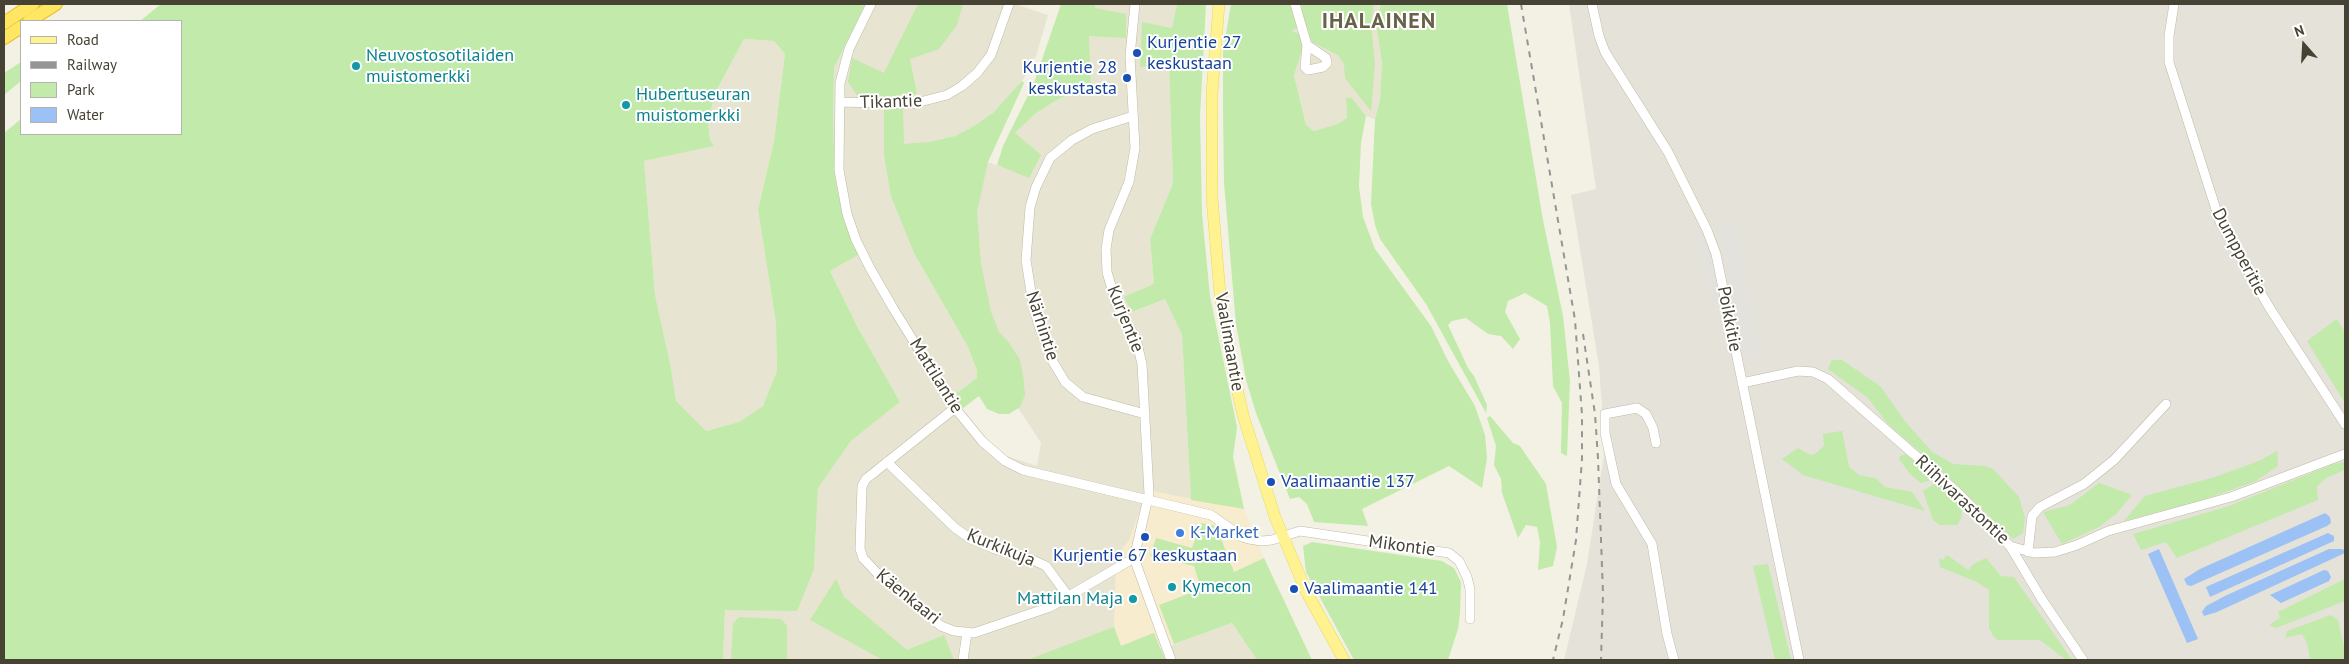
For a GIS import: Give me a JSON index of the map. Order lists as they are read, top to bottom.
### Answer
{
  "streets": {
    "main road": ["Vaalimaantie"],
    "street": [
      "Tikantie",
      "Dumpperitie",
      "Kurjentie",
      "Poikkitie",
      "Närhintie",
      "Mattilantie",
      "Riihivarastontie",
      "Mikontie",
      "Kurkikuja",
      "Käenkaari"
    ]
  },
  "crossings": [
    ["Tikantie", "Mattilantie"],
    ["Kurjentie", "Närhintie"],
    ["Kurjentie", "Mattilantie"],
    ["Kurjentie", "Käenkaari"],
    ["Poikkitie", "Riihivarastontie"],
    ["Vaalimaantie", "Mattilantie"],
    ["Vaalimaantie", "Mikontie"],
    ["Mattilantie", "Mikontie"],
    ["Mattilantie", "Käenkaari"],
    ["Kurkikuja", "Käenkaari"]
  ],
  "districts": ["IHALAINEN"],
  "places": [
    "Kurjentie 27 keskustaan",
    "Neuvostosotilaiden muistomerkki",
    "Kurjentie 28 keskustasta",
    "Hubertuseuran muistomerkki",
    "Vaalimaantie 137",
    "K-Market",
    "Kurjentie 67 keskustaan",
    "Kymecon",
    "Vaalimaantie 141",
    "Mattilan Maja"
  ],
  "legend": [
    "Road",
    "Railway",
    "Park",
    "Water"
  ],
  "north": "top"
}
